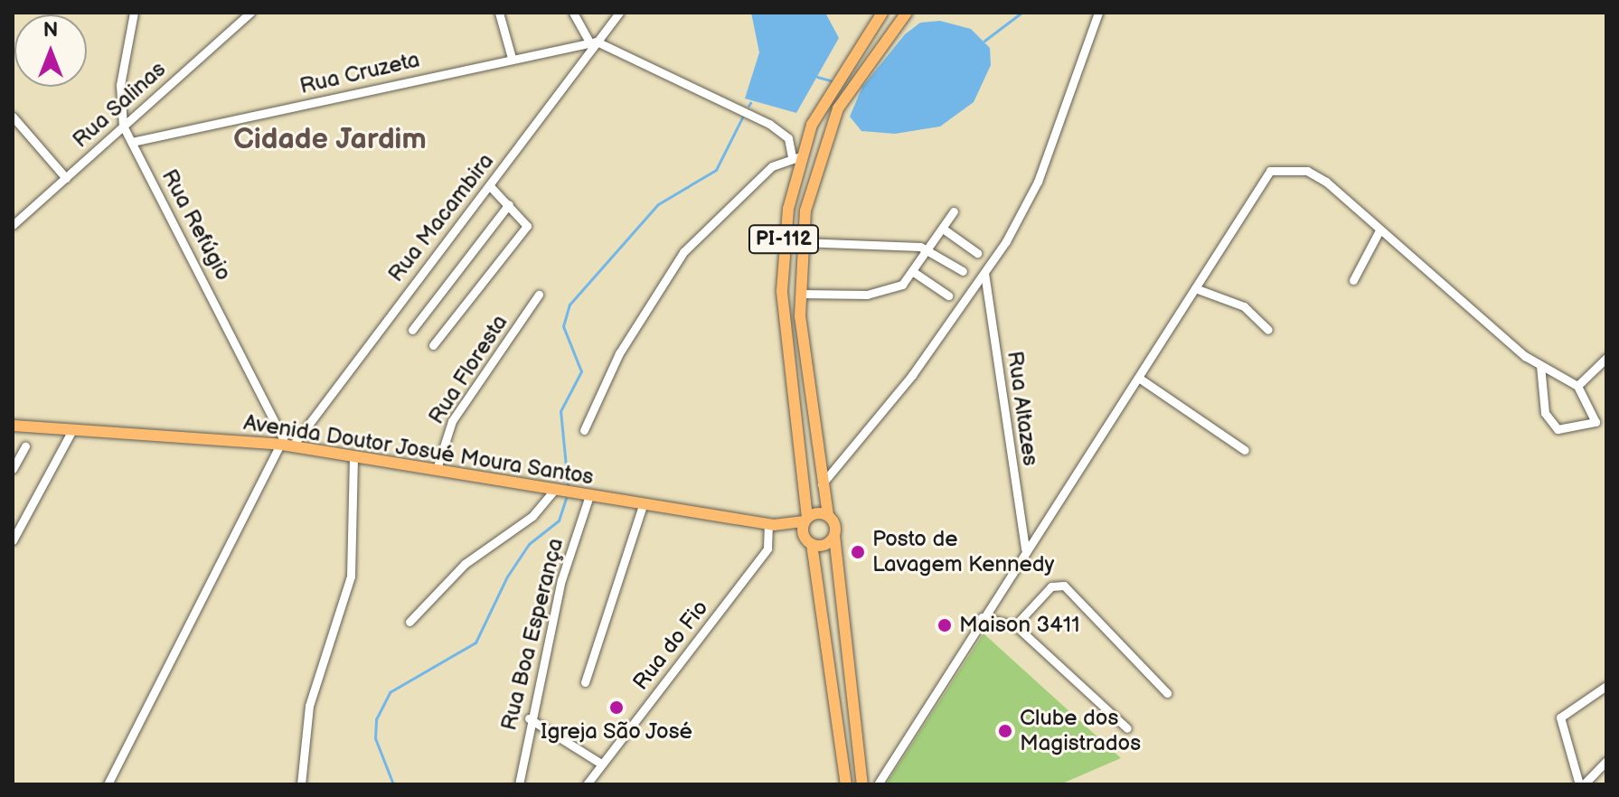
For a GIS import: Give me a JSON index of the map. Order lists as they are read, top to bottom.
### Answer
{
  "streets": {
    "main road": ["PI-112", "Avenida Doutor Josué Moura Santos"],
    "street": [
      "Rua Cruzeta",
      "Rua Salinas",
      "Rua Macambira",
      "Rua Refúgio",
      "Rua Floresta",
      "Rua Altazes",
      "Rua Boa Esperança",
      "Rua do Fio"
    ]
  },
  "crossings": [
    ["Rua Cruzeta", "Rua Macambira"],
    ["Rua Cruzeta", "Rua Refúgio"],
    ["Rua Salinas", "Rua Refúgio"],
    ["Rua Macambira", "Rua Refúgio"],
    ["Rua Macambira", "Avenida Doutor Josué Moura Santos"],
    ["Rua Refúgio", "Avenida Doutor Josué Moura Santos"],
    ["Rua Floresta", "Avenida Doutor Josué Moura Santos"],
    ["Avenida Doutor Josué Moura Santos", "Rua Boa Esperança"],
    ["Avenida Doutor Josué Moura Santos", "Rua do Fio"]
  ],
  "districts": ["Cidade Jardim"],
  "places": [
    "Posto de Lavagem Kennedy",
    "Maison 3411",
    "Igreja São José",
    "Clube dos Magistrados"
  ],
  "north": "top"
}
